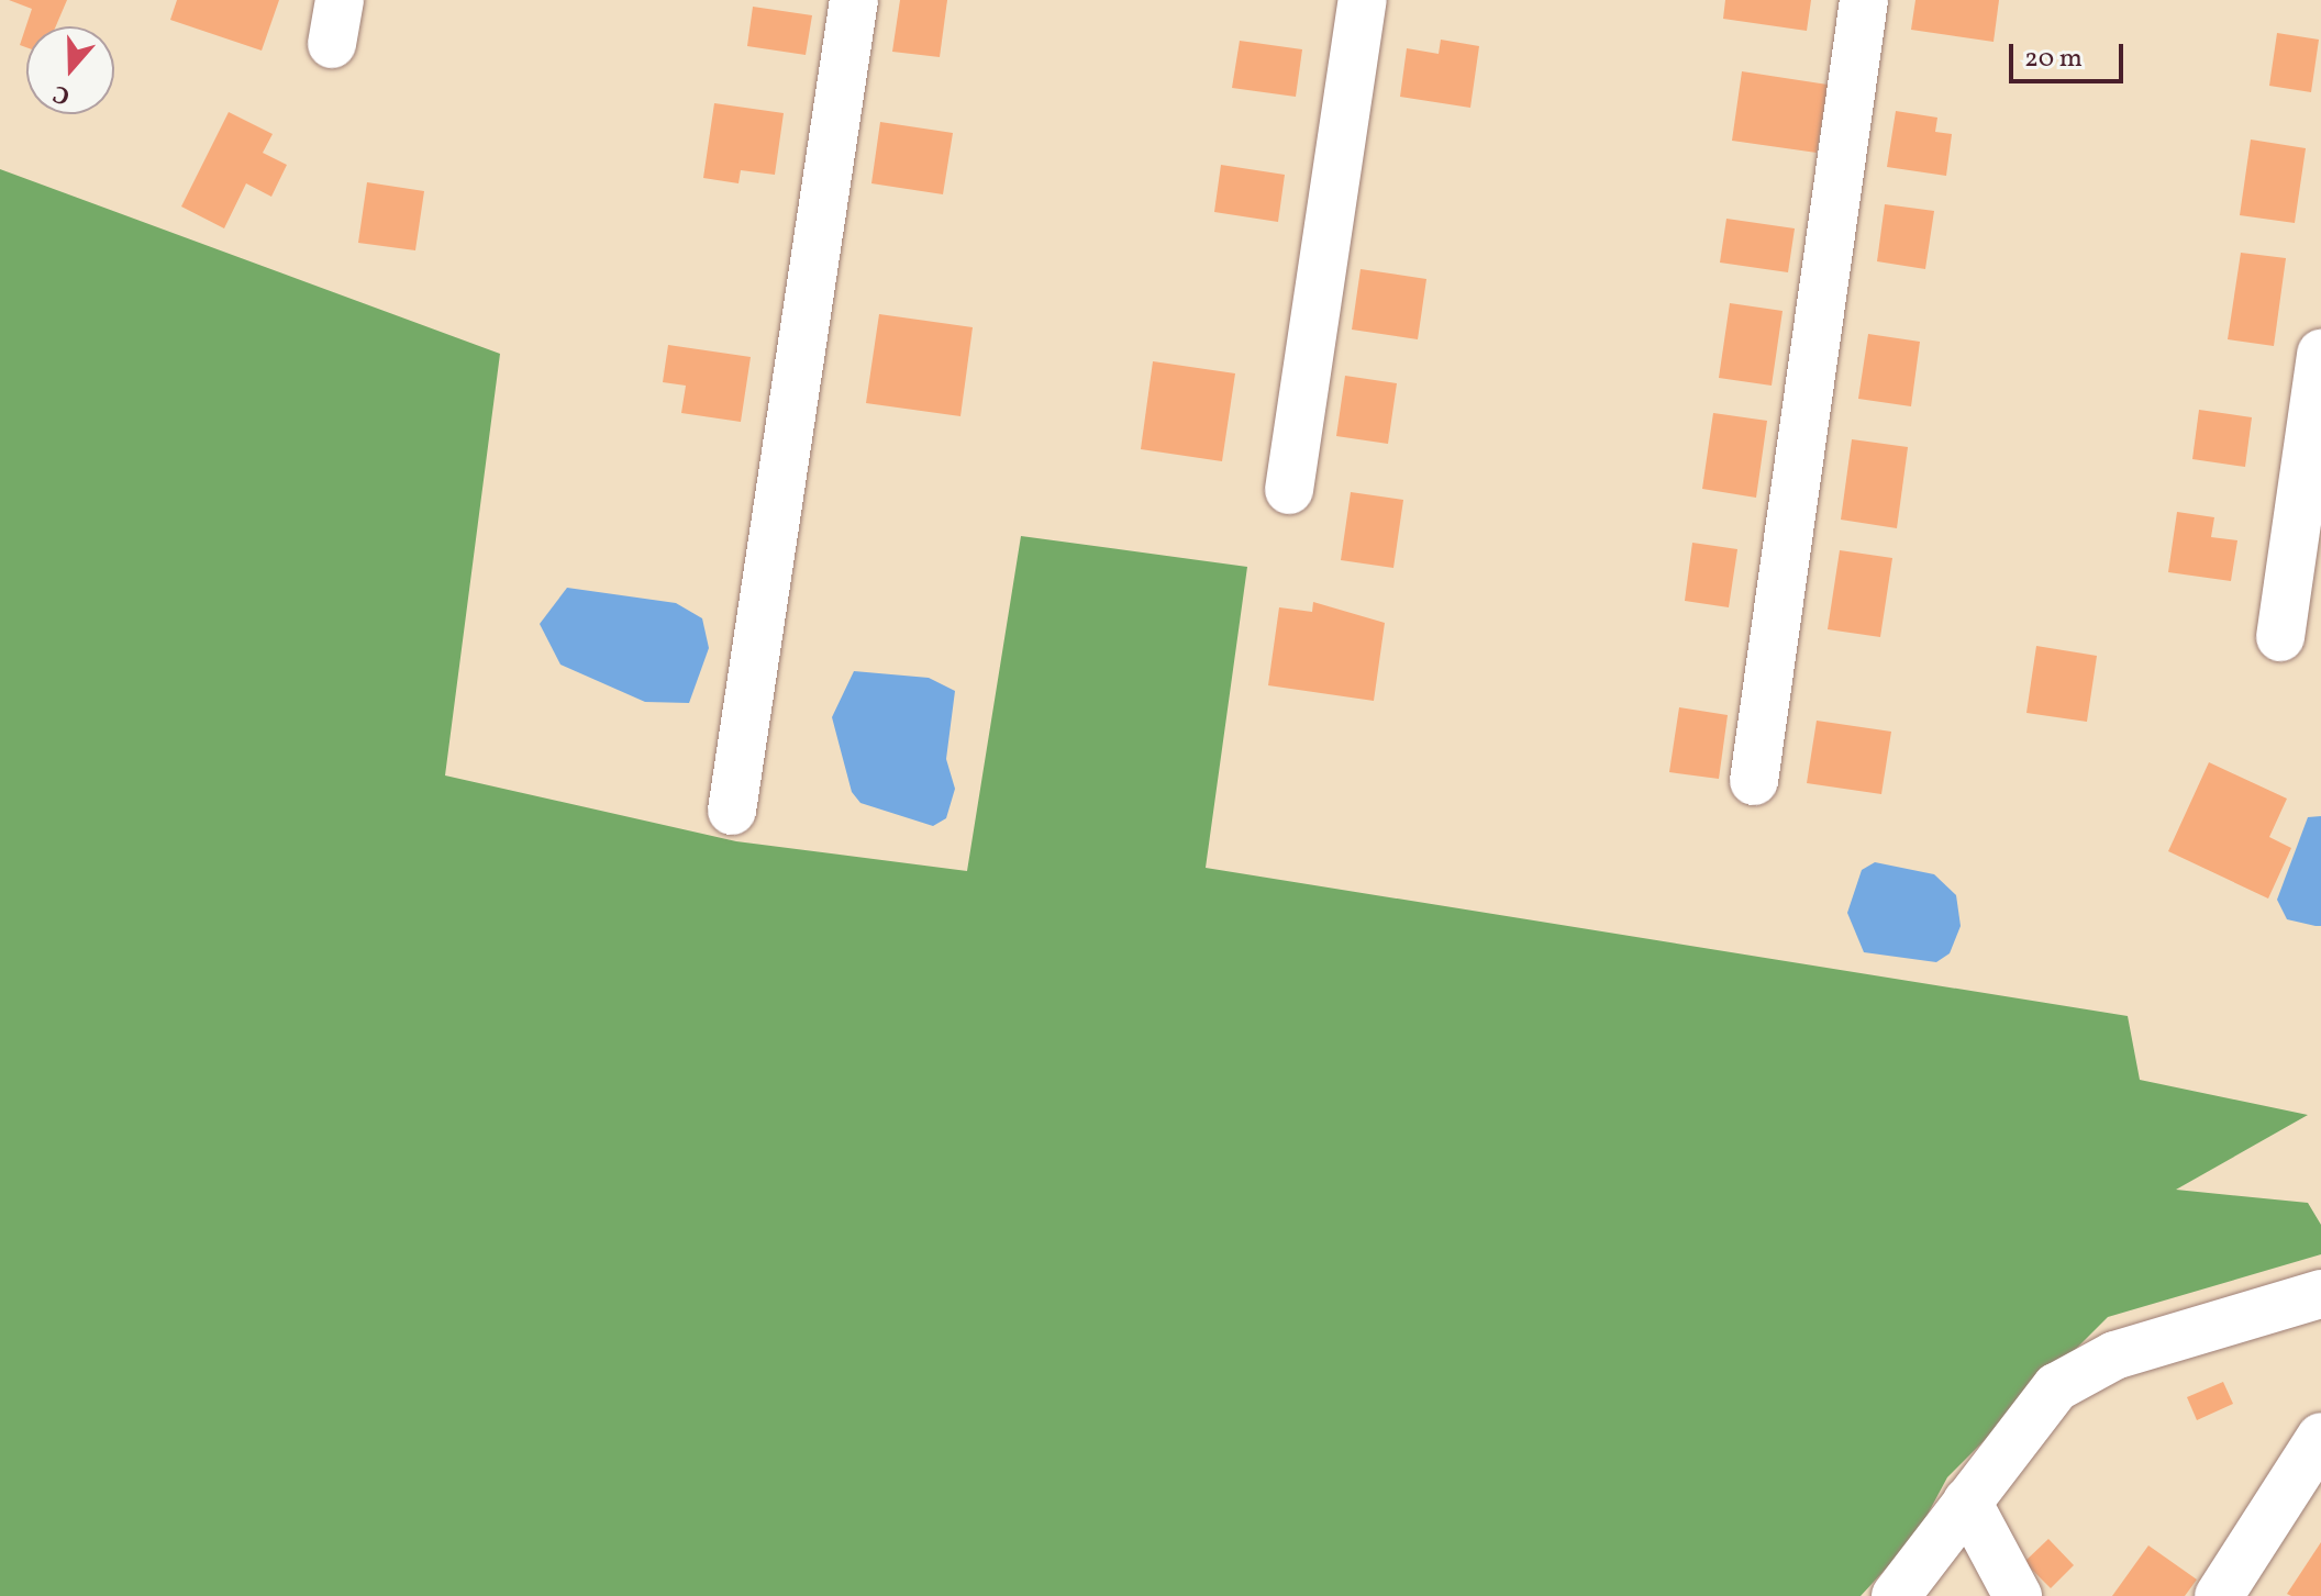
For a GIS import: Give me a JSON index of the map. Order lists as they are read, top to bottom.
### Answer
{
  "scale_bar": "20 m",
  "north": "bottom"
}
